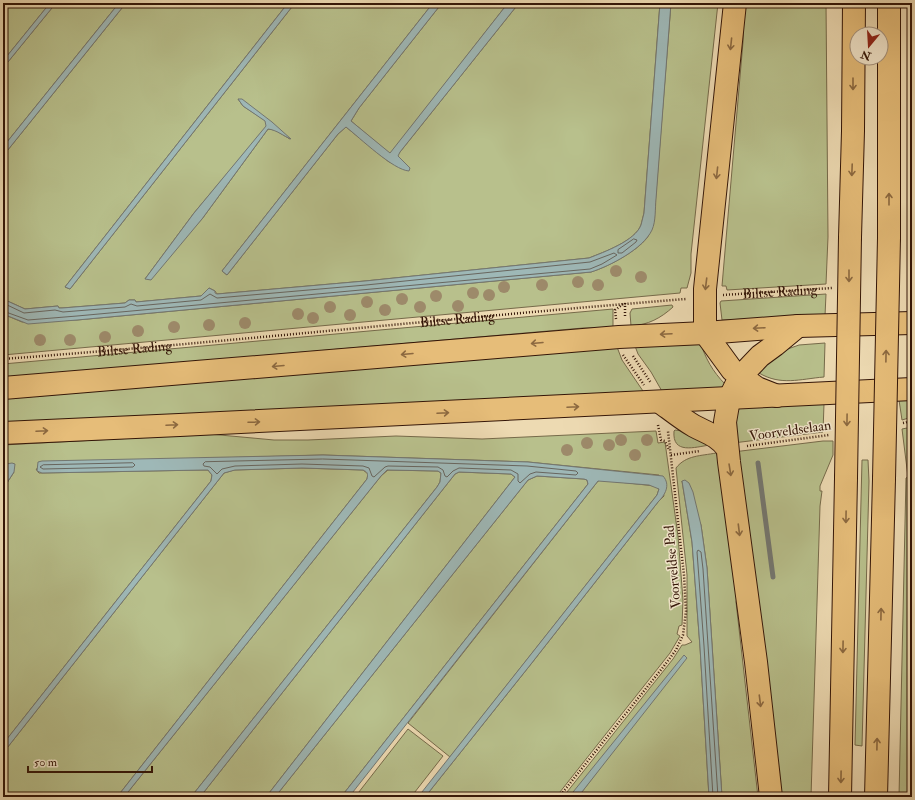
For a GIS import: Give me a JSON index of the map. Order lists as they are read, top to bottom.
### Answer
{
  "streets": {
    "main road": ["Biltse Rading"],
    "path": ["Voorveldselaan", "Voorveldse Pad"]
  },
  "crossings": [
    ["Biltse Rading", "Voorveldse Pad"],
    ["Voorveldselaan", "Voorveldse Pad"]
  ],
  "scale_bar": "50 m",
  "north": "bottom"
}
